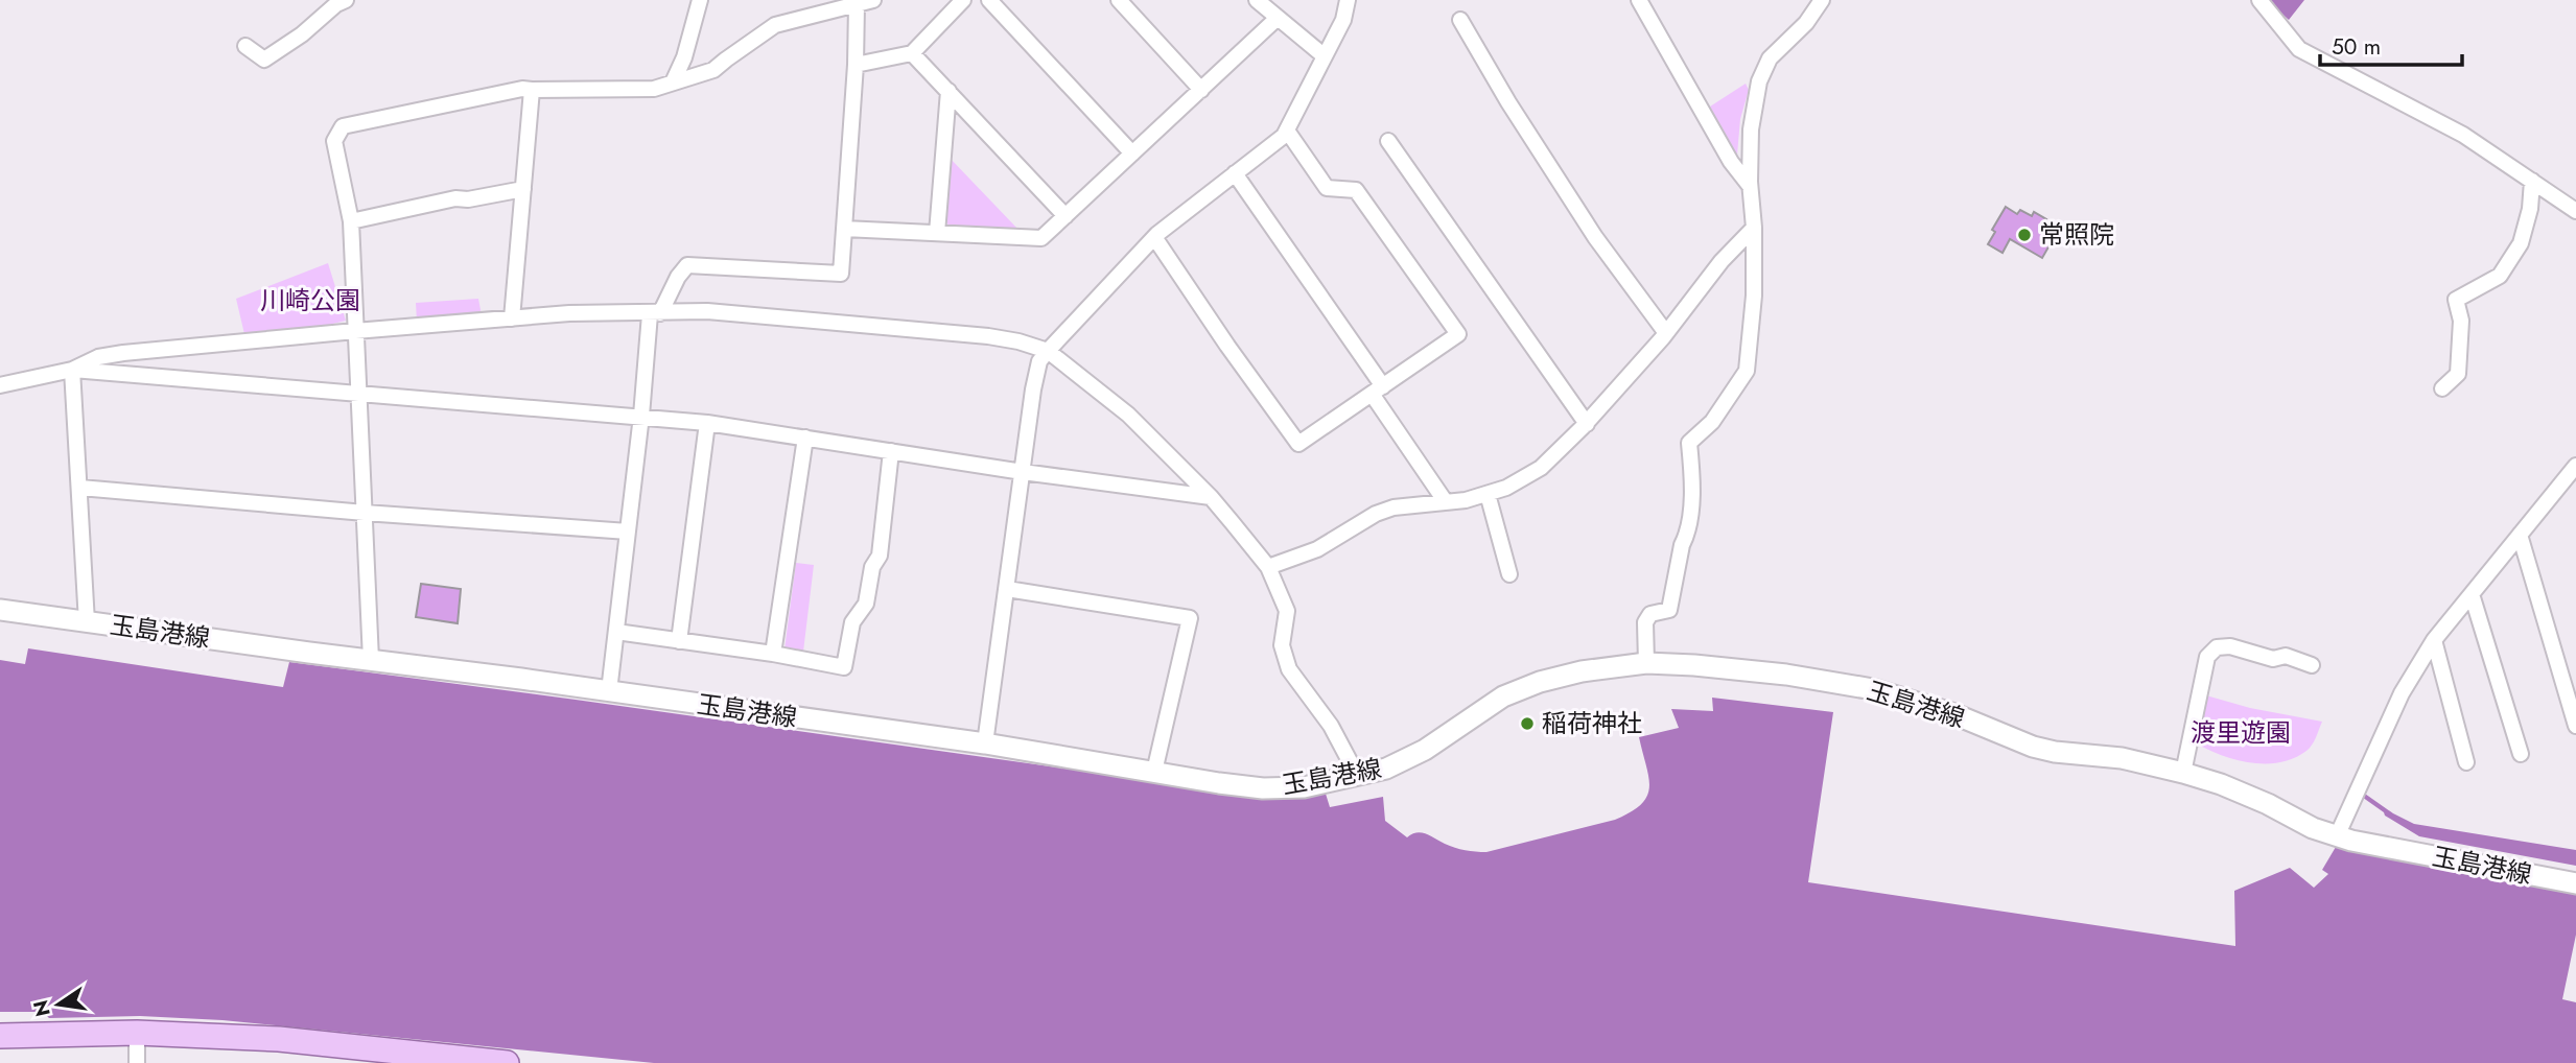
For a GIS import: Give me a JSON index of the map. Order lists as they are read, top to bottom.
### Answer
{
  "streets": {
    "main road": ["玉島港線"]
  },
  "parks": ["川崎公園", "渡里遊園"],
  "places": ["常照院", "稲荷神社"],
  "scale_bar": "50 m",
  "north": "left"
}
